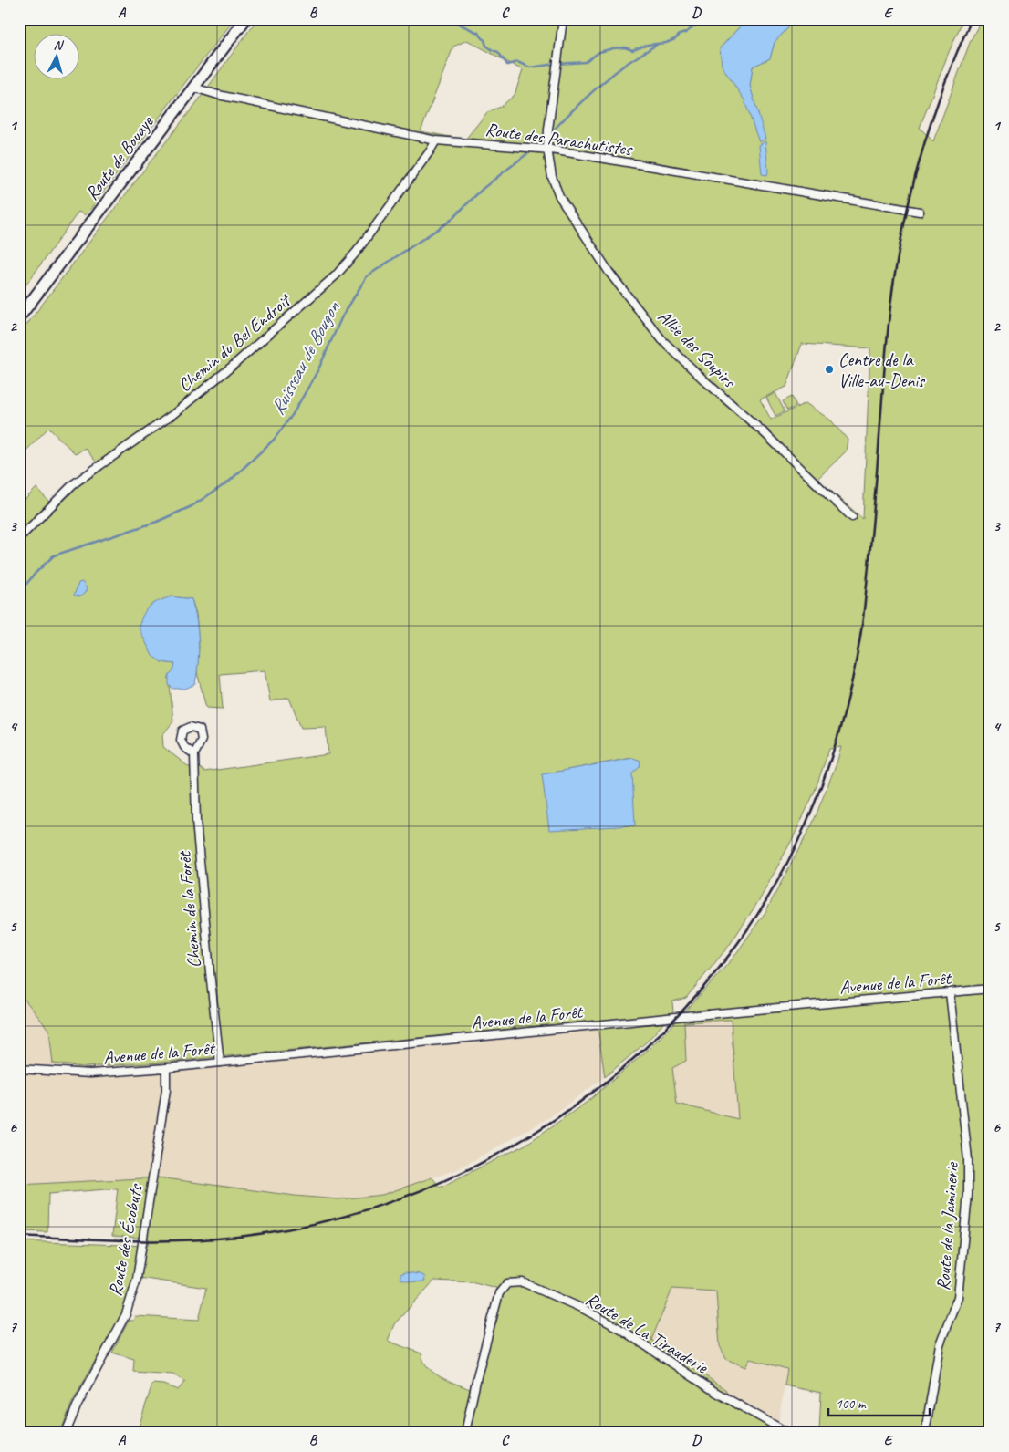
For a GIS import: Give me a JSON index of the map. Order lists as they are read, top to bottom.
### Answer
{
  "streets": {
    "main road": ["Route de Bouaye"],
    "street": [
      "Route des Parachutistes",
      "Chemin du Bel Endroit",
      "Allée des Soupirs",
      "Chemin de la Forêt",
      "Avenue de la Forêt",
      "Route de la Jaminerie",
      "Route des Écobuts",
      "Route de La Tirauderie"
    ]
  },
  "crossings": [
    ["Route des Parachutistes", "Route de Bouaye"],
    ["Route des Parachutistes", "Chemin du Bel Endroit"],
    ["Route des Parachutistes", "Allée des Soupirs"],
    ["Chemin de la Forêt", "Avenue de la Forêt"],
    ["Avenue de la Forêt", "Route de la Jaminerie"],
    ["Avenue de la Forêt", "Route des Écobuts"]
  ],
  "water": ["Ruisseau de Bougon"],
  "places": ["Centre de la Ville-au-Denis"],
  "scale_bar": "100 m",
  "north": "top",
  "grid": {
    "columns": [
      "A",
      "B",
      "C",
      "D",
      "E"
    ],
    "rows": [
      "1",
      "2",
      "3",
      "4",
      "5",
      "6",
      "7"
    ]
  }
}
